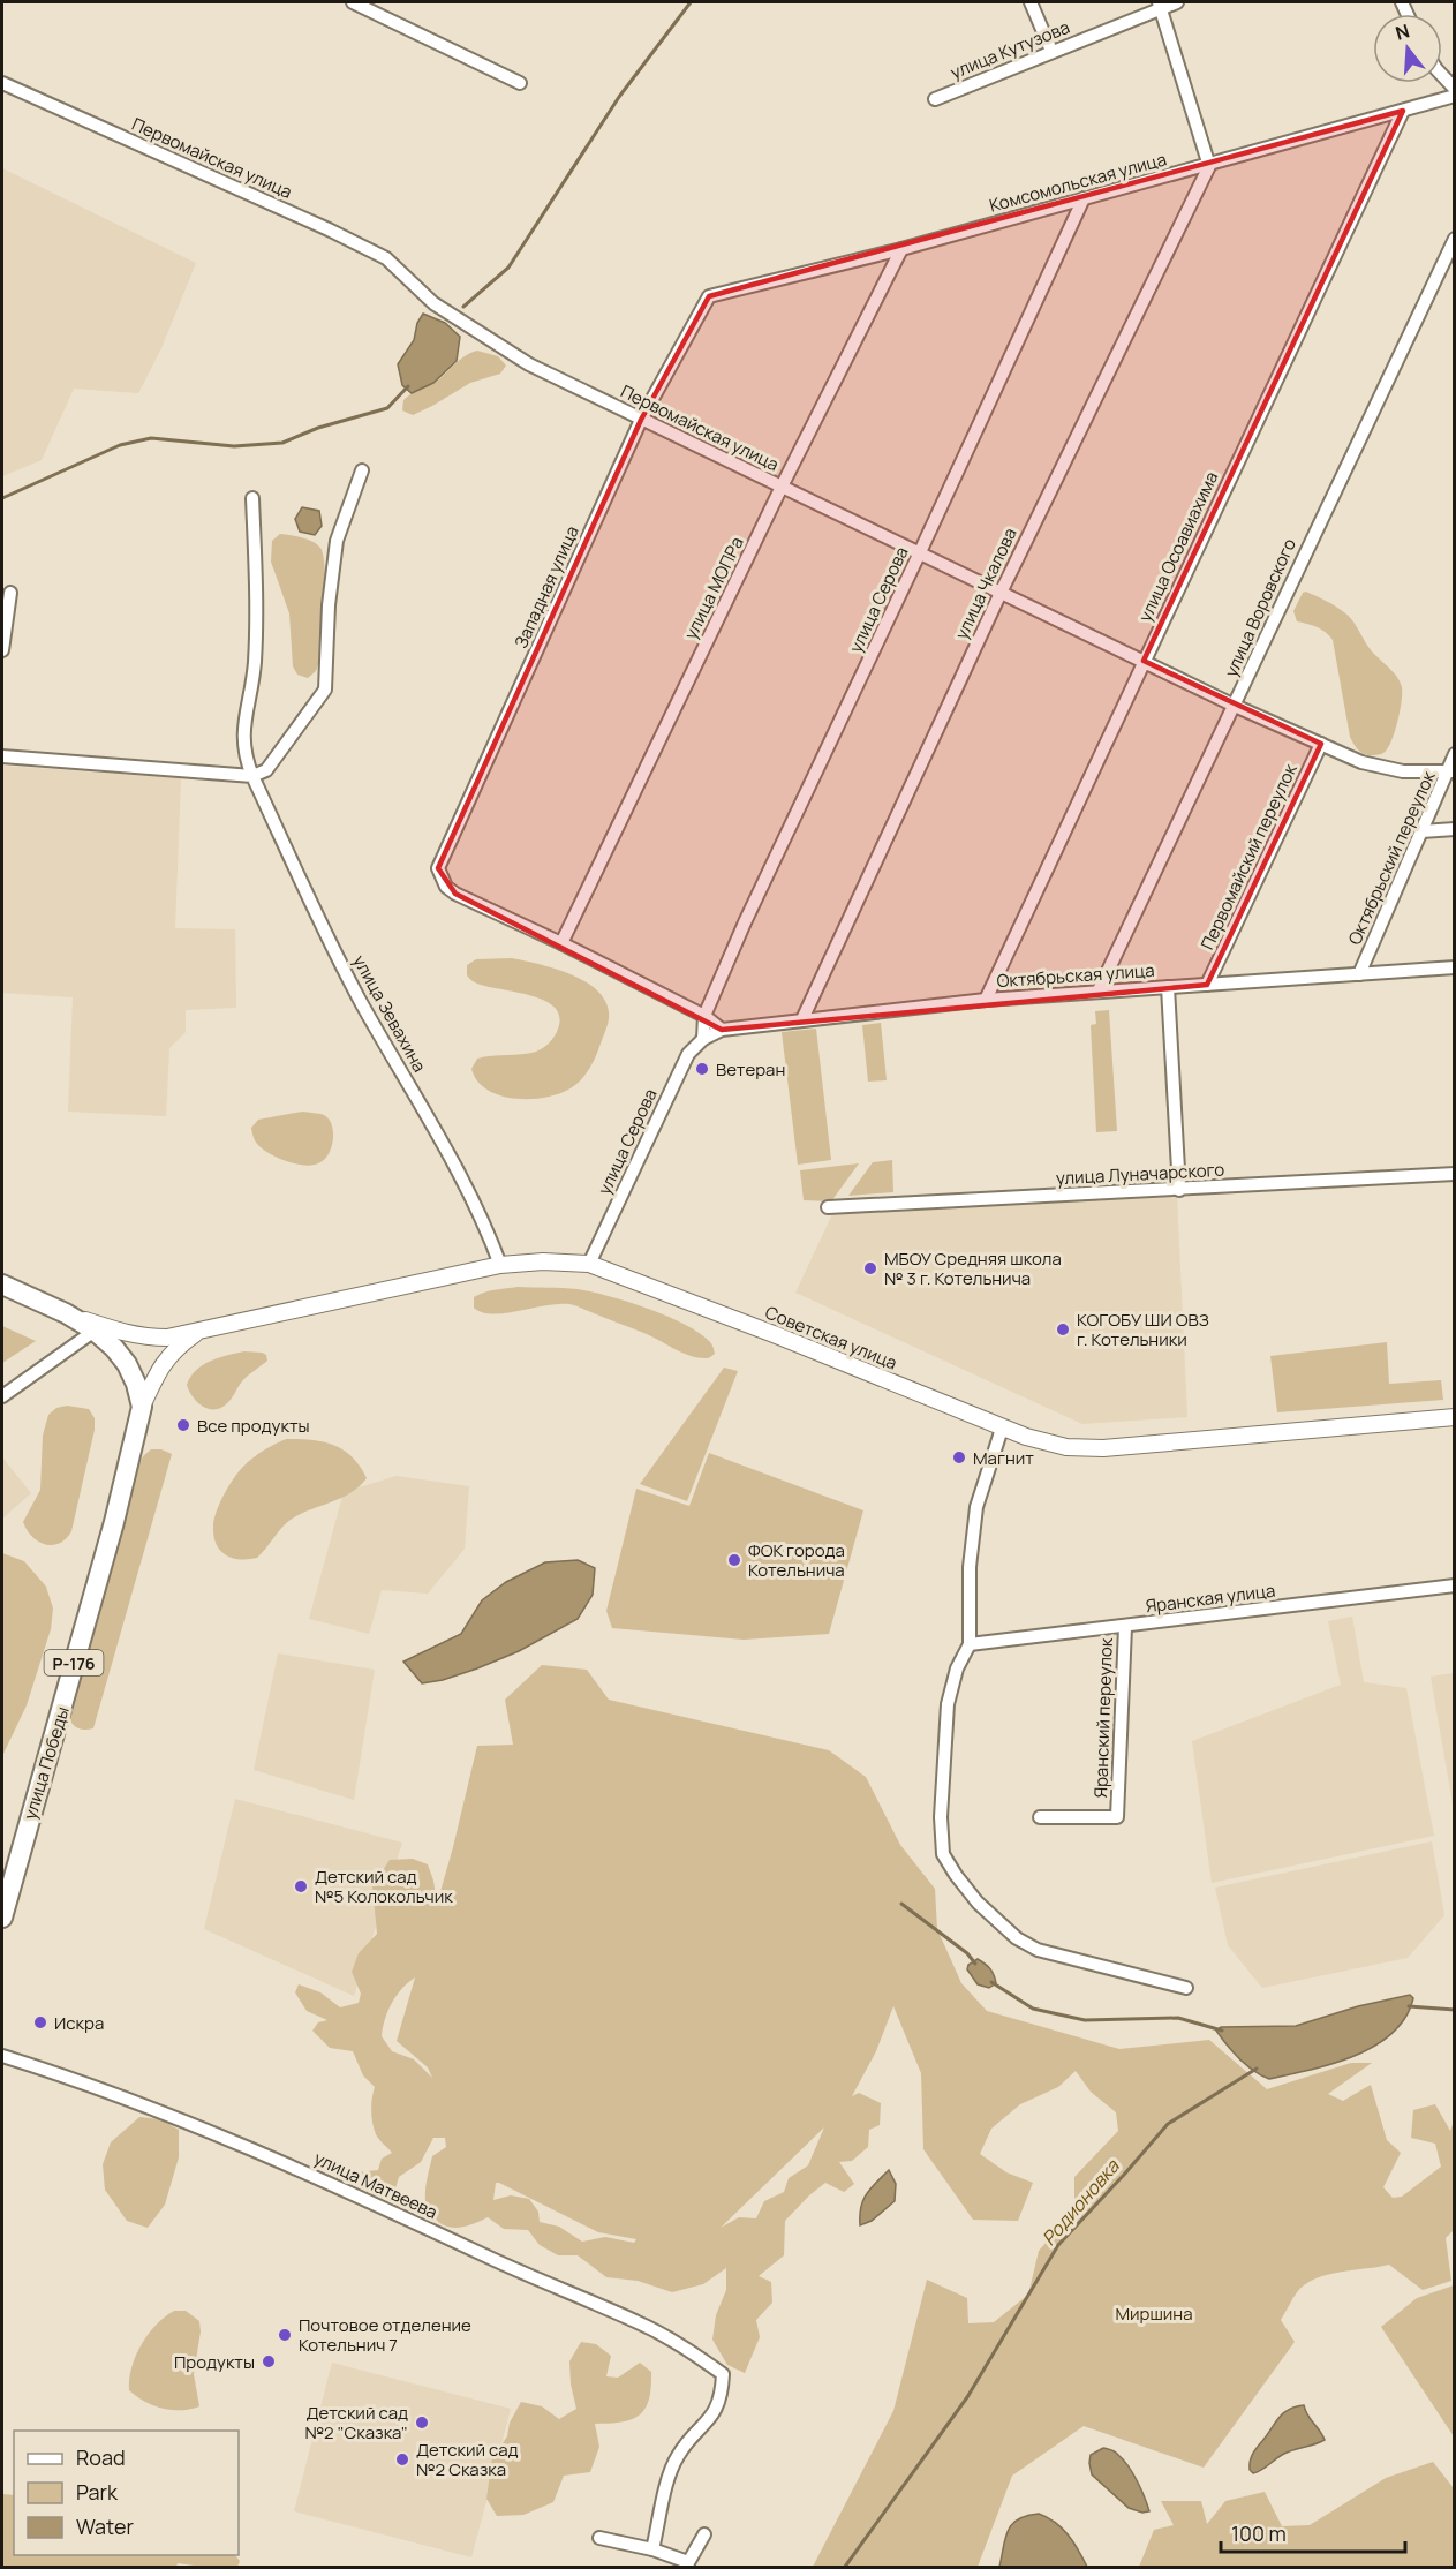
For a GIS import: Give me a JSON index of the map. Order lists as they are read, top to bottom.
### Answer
{
  "streets": {
    "highway": ["Р-176", "улица Победы"],
    "main road": ["Советская улица"],
    "street": [
      "улица Кутузова",
      "Первомайская улица",
      "Комсомольская улица",
      "улица Осоавиахима",
      "улица Чкалова",
      "Западная улица",
      "улица МОПРа",
      "улица Серова",
      "улица Воровского",
      "Первомайский переулок",
      "Октябрьский переулок",
      "Октябрьская улица",
      "улица Зевахина",
      "улица Луначарского",
      "Яранская улица",
      "Яранский переулок",
      "улица Матвеева"
    ]
  },
  "crossings": [
    ["Первомайская улица", "улица Осоавиахима"],
    ["Первомайская улица", "улица Чкалова"],
    ["Первомайская улица", "Западная улица"],
    ["Первомайская улица", "улица МОПРа"],
    ["Первомайская улица", "улица Серова"],
    ["Первомайская улица", "улица Воровского"],
    ["Первомайская улица", "Первомайский переулок"],
    ["Первомайская улица", "Октябрьский переулок"],
    ["Комсомольская улица", "улица Осоавиахима"],
    ["Комсомольская улица", "улица Чкалова"],
    ["Комсомольская улица", "Западная улица"],
    ["Комсомольская улица", "улица МОПРа"],
    ["Комсомольская улица", "улица Серова"],
    ["улица Осоавиахима", "Октябрьская улица"],
    ["улица Чкалова", "Октябрьская улица"],
    ["Западная улица", "улица МОПРа"],
    ["улица Серова", "Октябрьская улица"],
    ["улица Серова", "Советская улица"],
    ["улица Воровского", "Октябрьская улица"],
    ["Первомайский переулок", "Октябрьская улица"],
    ["Октябрьский переулок", "Октябрьская улица"],
    ["улица Зевахина", "Советская улица"],
    ["Советская улица", "улица Победы"],
    ["Яранская улица", "Яранский переулок"]
  ],
  "water": ["Родионовка"],
  "parks": ["Миршина"],
  "places": [
    "Ветеран",
    "МБОУ Средняя школа № 3 г. Котельнича",
    "КОГОБУ ШИ ОВЗ г. Котельники",
    "Все продукты",
    "Магнит",
    "ФОК города Котельнича",
    "Детский сад №5 Колокольчик",
    "Искра",
    "Почтовое отделение Котельнич 7",
    "Продукты",
    "Детский сад №2 \"Сказка\"",
    "Детский сад №2 Сказка"
  ],
  "legend": ["Road", "Park", "Water"],
  "scale_bar": "100 m",
  "north": "top"
}
